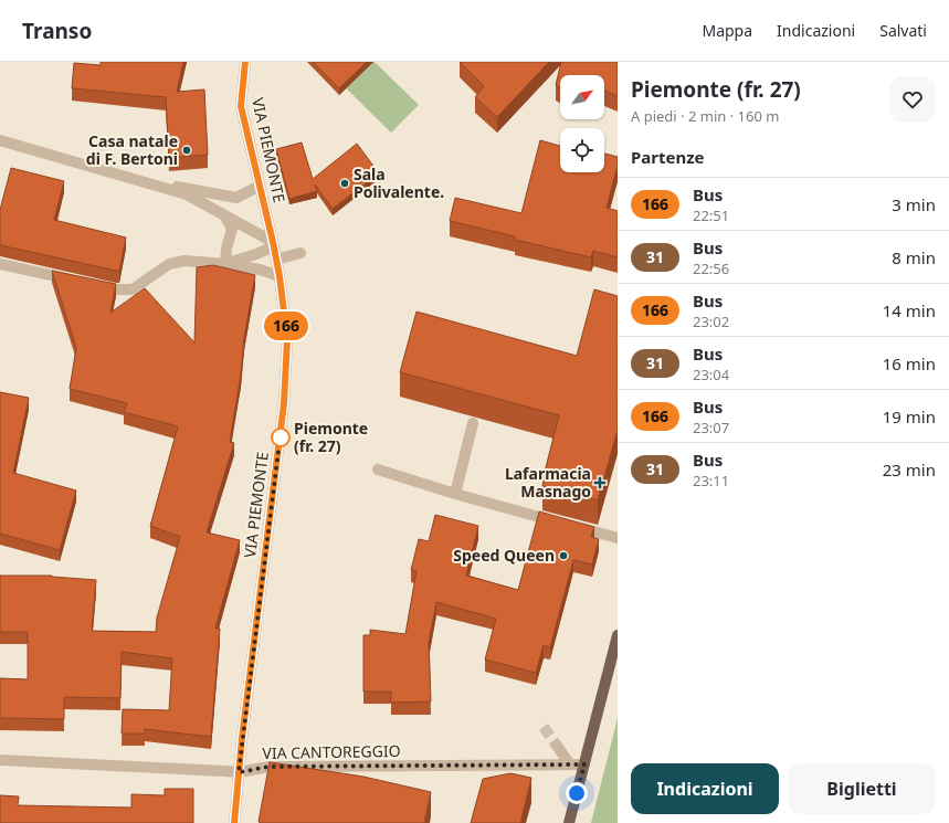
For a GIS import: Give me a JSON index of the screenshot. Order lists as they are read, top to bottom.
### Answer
{
  "streets": {
    "street": ["VIA PIEMONTE", "VIA CANTOREGGIO"]
  },
  "crossings": [
    ["VIA PIEMONTE", "VIA CANTOREGGIO"]
  ],
  "places": {
    "other": [
      "Casa natale di F. Bertoni",
      "Sala Polivalente.",
      "Piemonte (fr. 27)",
      "Speed Queen"
    ],
    "health": ["Lafarmacia Masnago"]
  },
  "lines": ["bus line 166"],
  "north": "top right",
  "page": {
    "header": "Transo",
    "nav": ["Mappa", "Indicazioni", "Salvati"],
    "on_map": "166",
    "heading": [
      ["Piemonte (fr. 27)", "A piedi · 2 min · 160 m"],
      "Partenze"
    ],
    "list": [
      {
        "mark": "166",
        "name": "Bus",
        "note": "22:51",
        "value": "3 min"
      },
      {
        "mark": "31",
        "name": "Bus",
        "note": "22:56",
        "value": "8 min"
      },
      {
        "mark": "166",
        "name": "Bus",
        "note": "23:02",
        "value": "14 min"
      },
      {
        "mark": "31",
        "name": "Bus",
        "note": "23:04",
        "value": "16 min"
      },
      {
        "mark": "166",
        "name": "Bus",
        "note": "23:07",
        "value": "19 min"
      },
      {
        "mark": "31",
        "name": "Bus",
        "note": "23:11",
        "value": "23 min"
      }
    ],
    "buttons": ["Indicazioni", "Biglietti"]
  }
}
